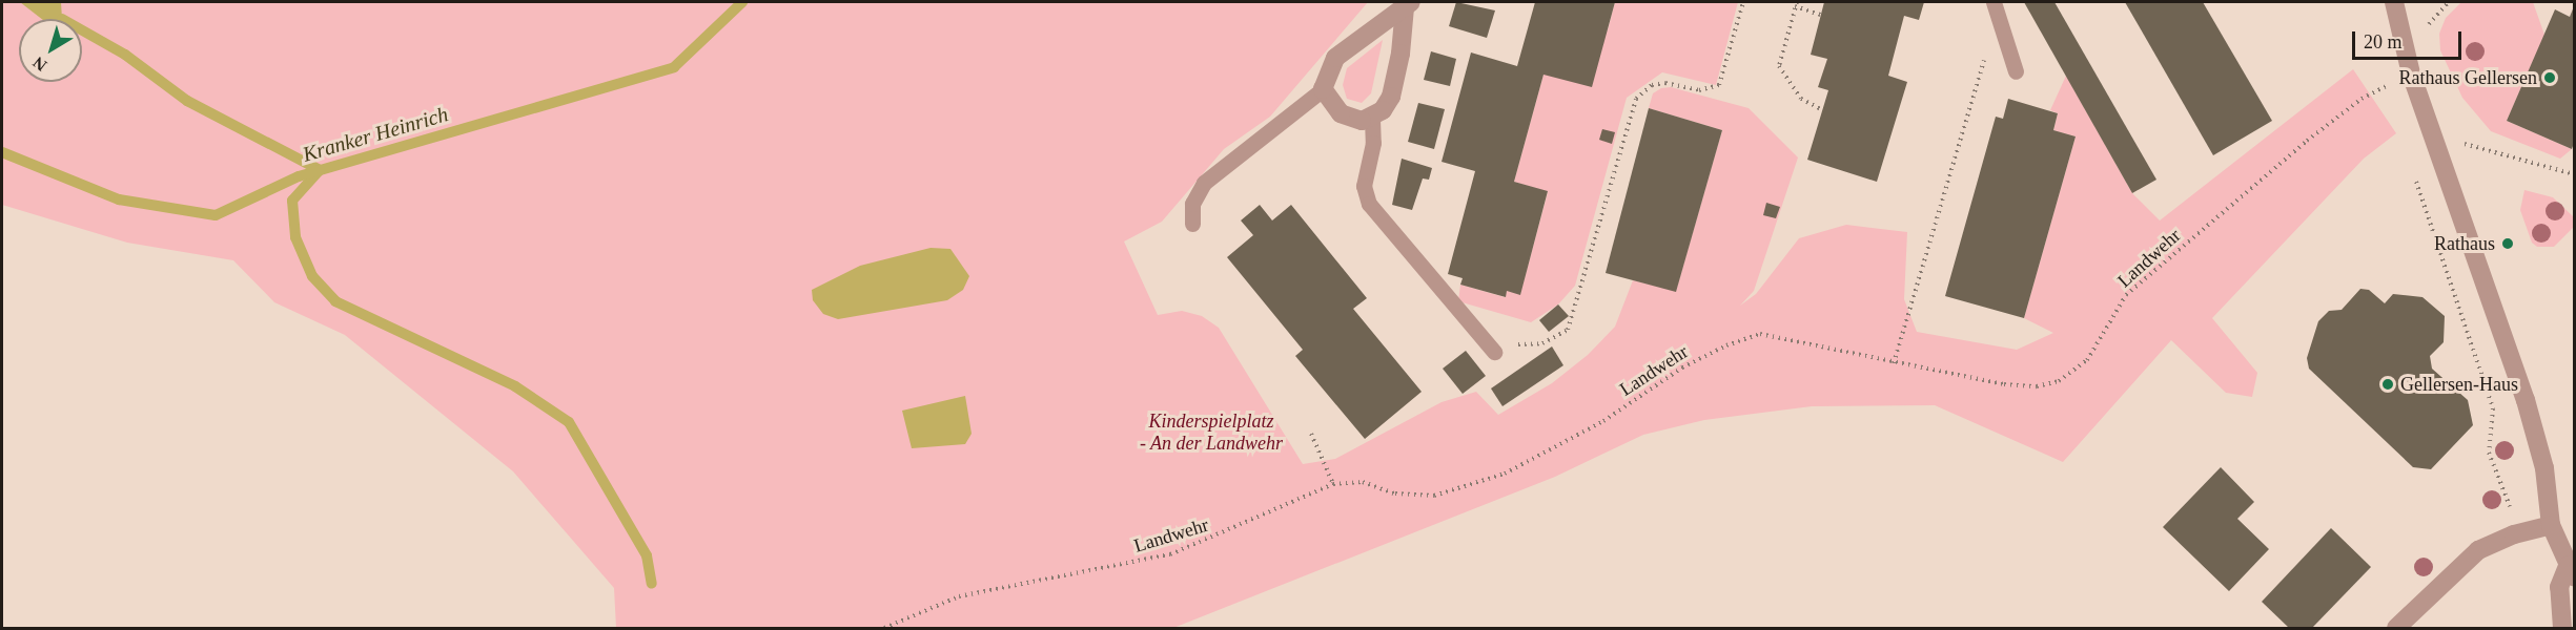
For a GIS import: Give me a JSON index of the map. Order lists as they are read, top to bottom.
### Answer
{
  "streets": {
    "path": ["Landwehr"]
  },
  "water": ["Kranker Heinrich"],
  "parks": ["Kinderspielplatz - An der Landwehr"],
  "places": ["Rathaus Gellersen", "Rathaus", "Gellersen-Haus"],
  "scale_bar": "20 m",
  "north": "bottom left"
}
